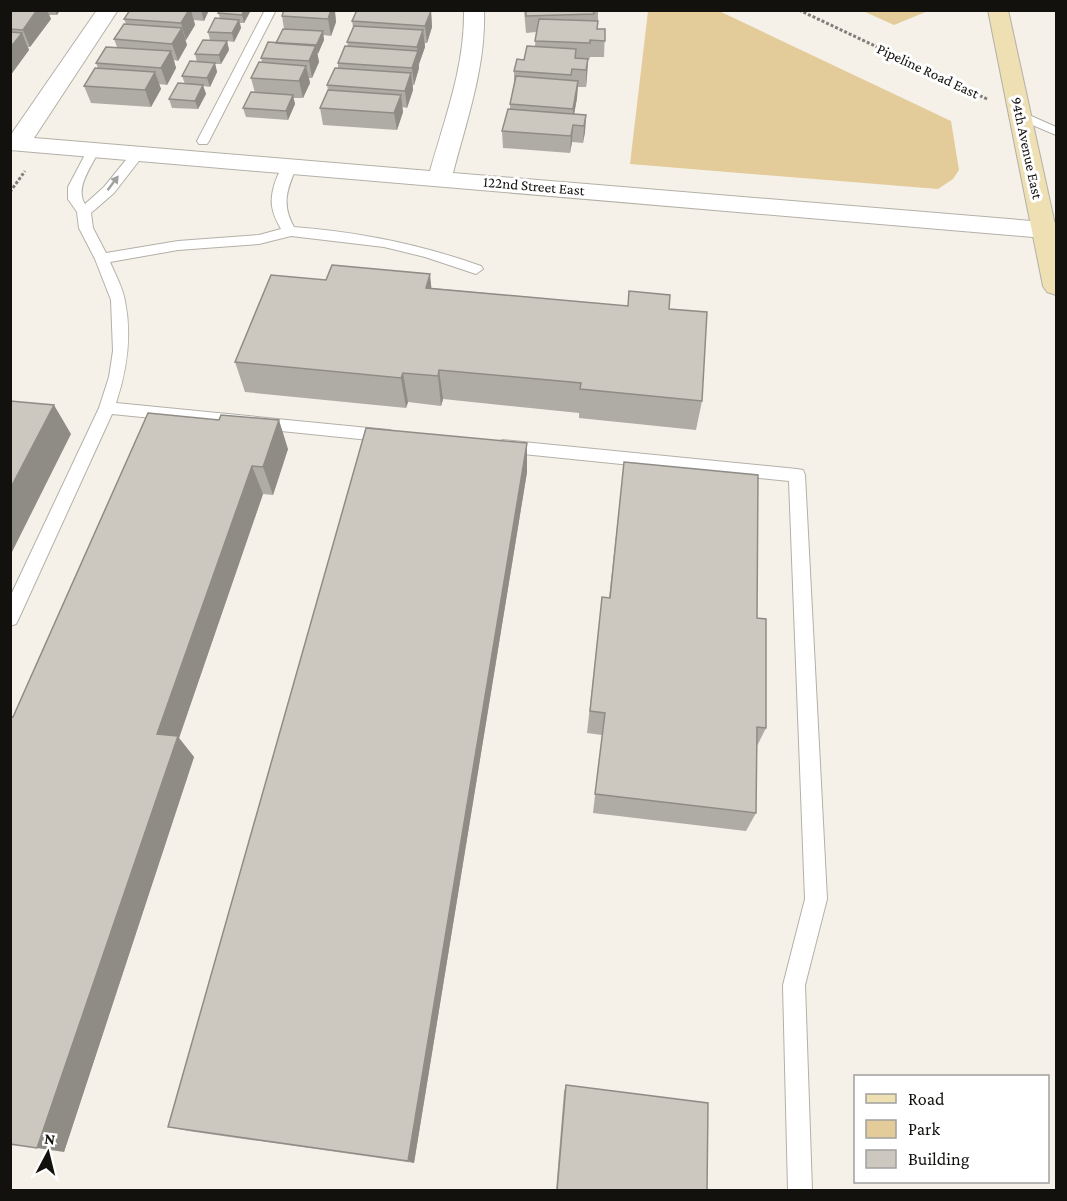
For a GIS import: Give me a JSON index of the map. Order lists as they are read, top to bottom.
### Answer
{
  "streets": {
    "main road": ["94th Avenue East"],
    "street": ["122nd Street East"],
    "path": ["Pipeline Road East"]
  },
  "crossings": [
    ["Pipeline Road East", "94th Avenue East"],
    ["94th Avenue East", "122nd Street East"]
  ],
  "legend": ["Road", "Park", "Building"],
  "north": "top"
}
